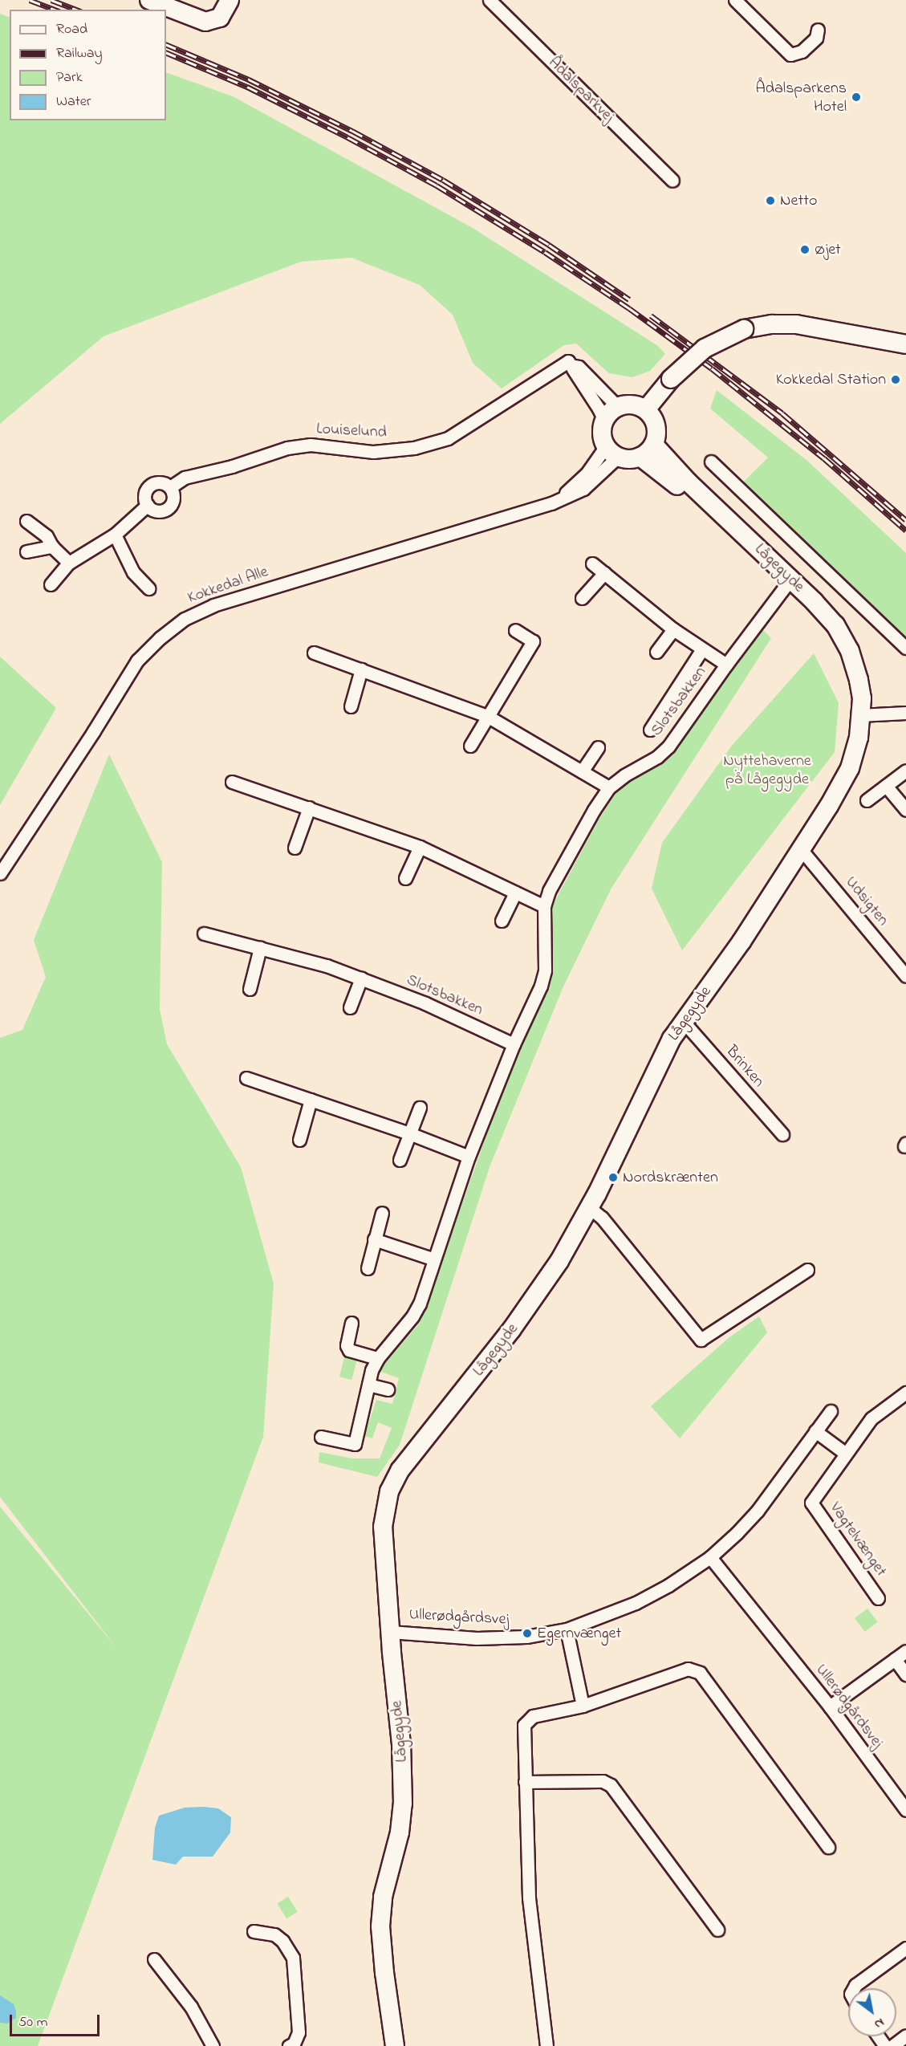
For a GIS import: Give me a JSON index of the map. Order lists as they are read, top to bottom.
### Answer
{
  "streets": {
    "street": [
      "Ådalsparkvej",
      "Louiselund",
      "Lågegyde",
      "Kokkedal Alle",
      "Slotsbakken",
      "Udsigten",
      "Brinken",
      "Vagtelvænget",
      "Ullerødgårdsvej"
    ]
  },
  "crossings": [
    ["Lågegyde", "Kokkedal Alle"],
    ["Lågegyde", "Slotsbakken"],
    ["Lågegyde", "Udsigten"],
    ["Lågegyde", "Brinken"],
    ["Lågegyde", "Ullerødgårdsvej"]
  ],
  "parks": ["Nyttehaverne på Lågegyde"],
  "places": [
    "Ådalsparkens Hotel",
    "Netto",
    "Øjet",
    "Kokkedal Station",
    "Nordskrænten",
    "Egernvænget"
  ],
  "legend": [
    "Road",
    "Railway",
    "Park",
    "Water"
  ],
  "scale_bar": "50 m",
  "north": "bottom right"
}
